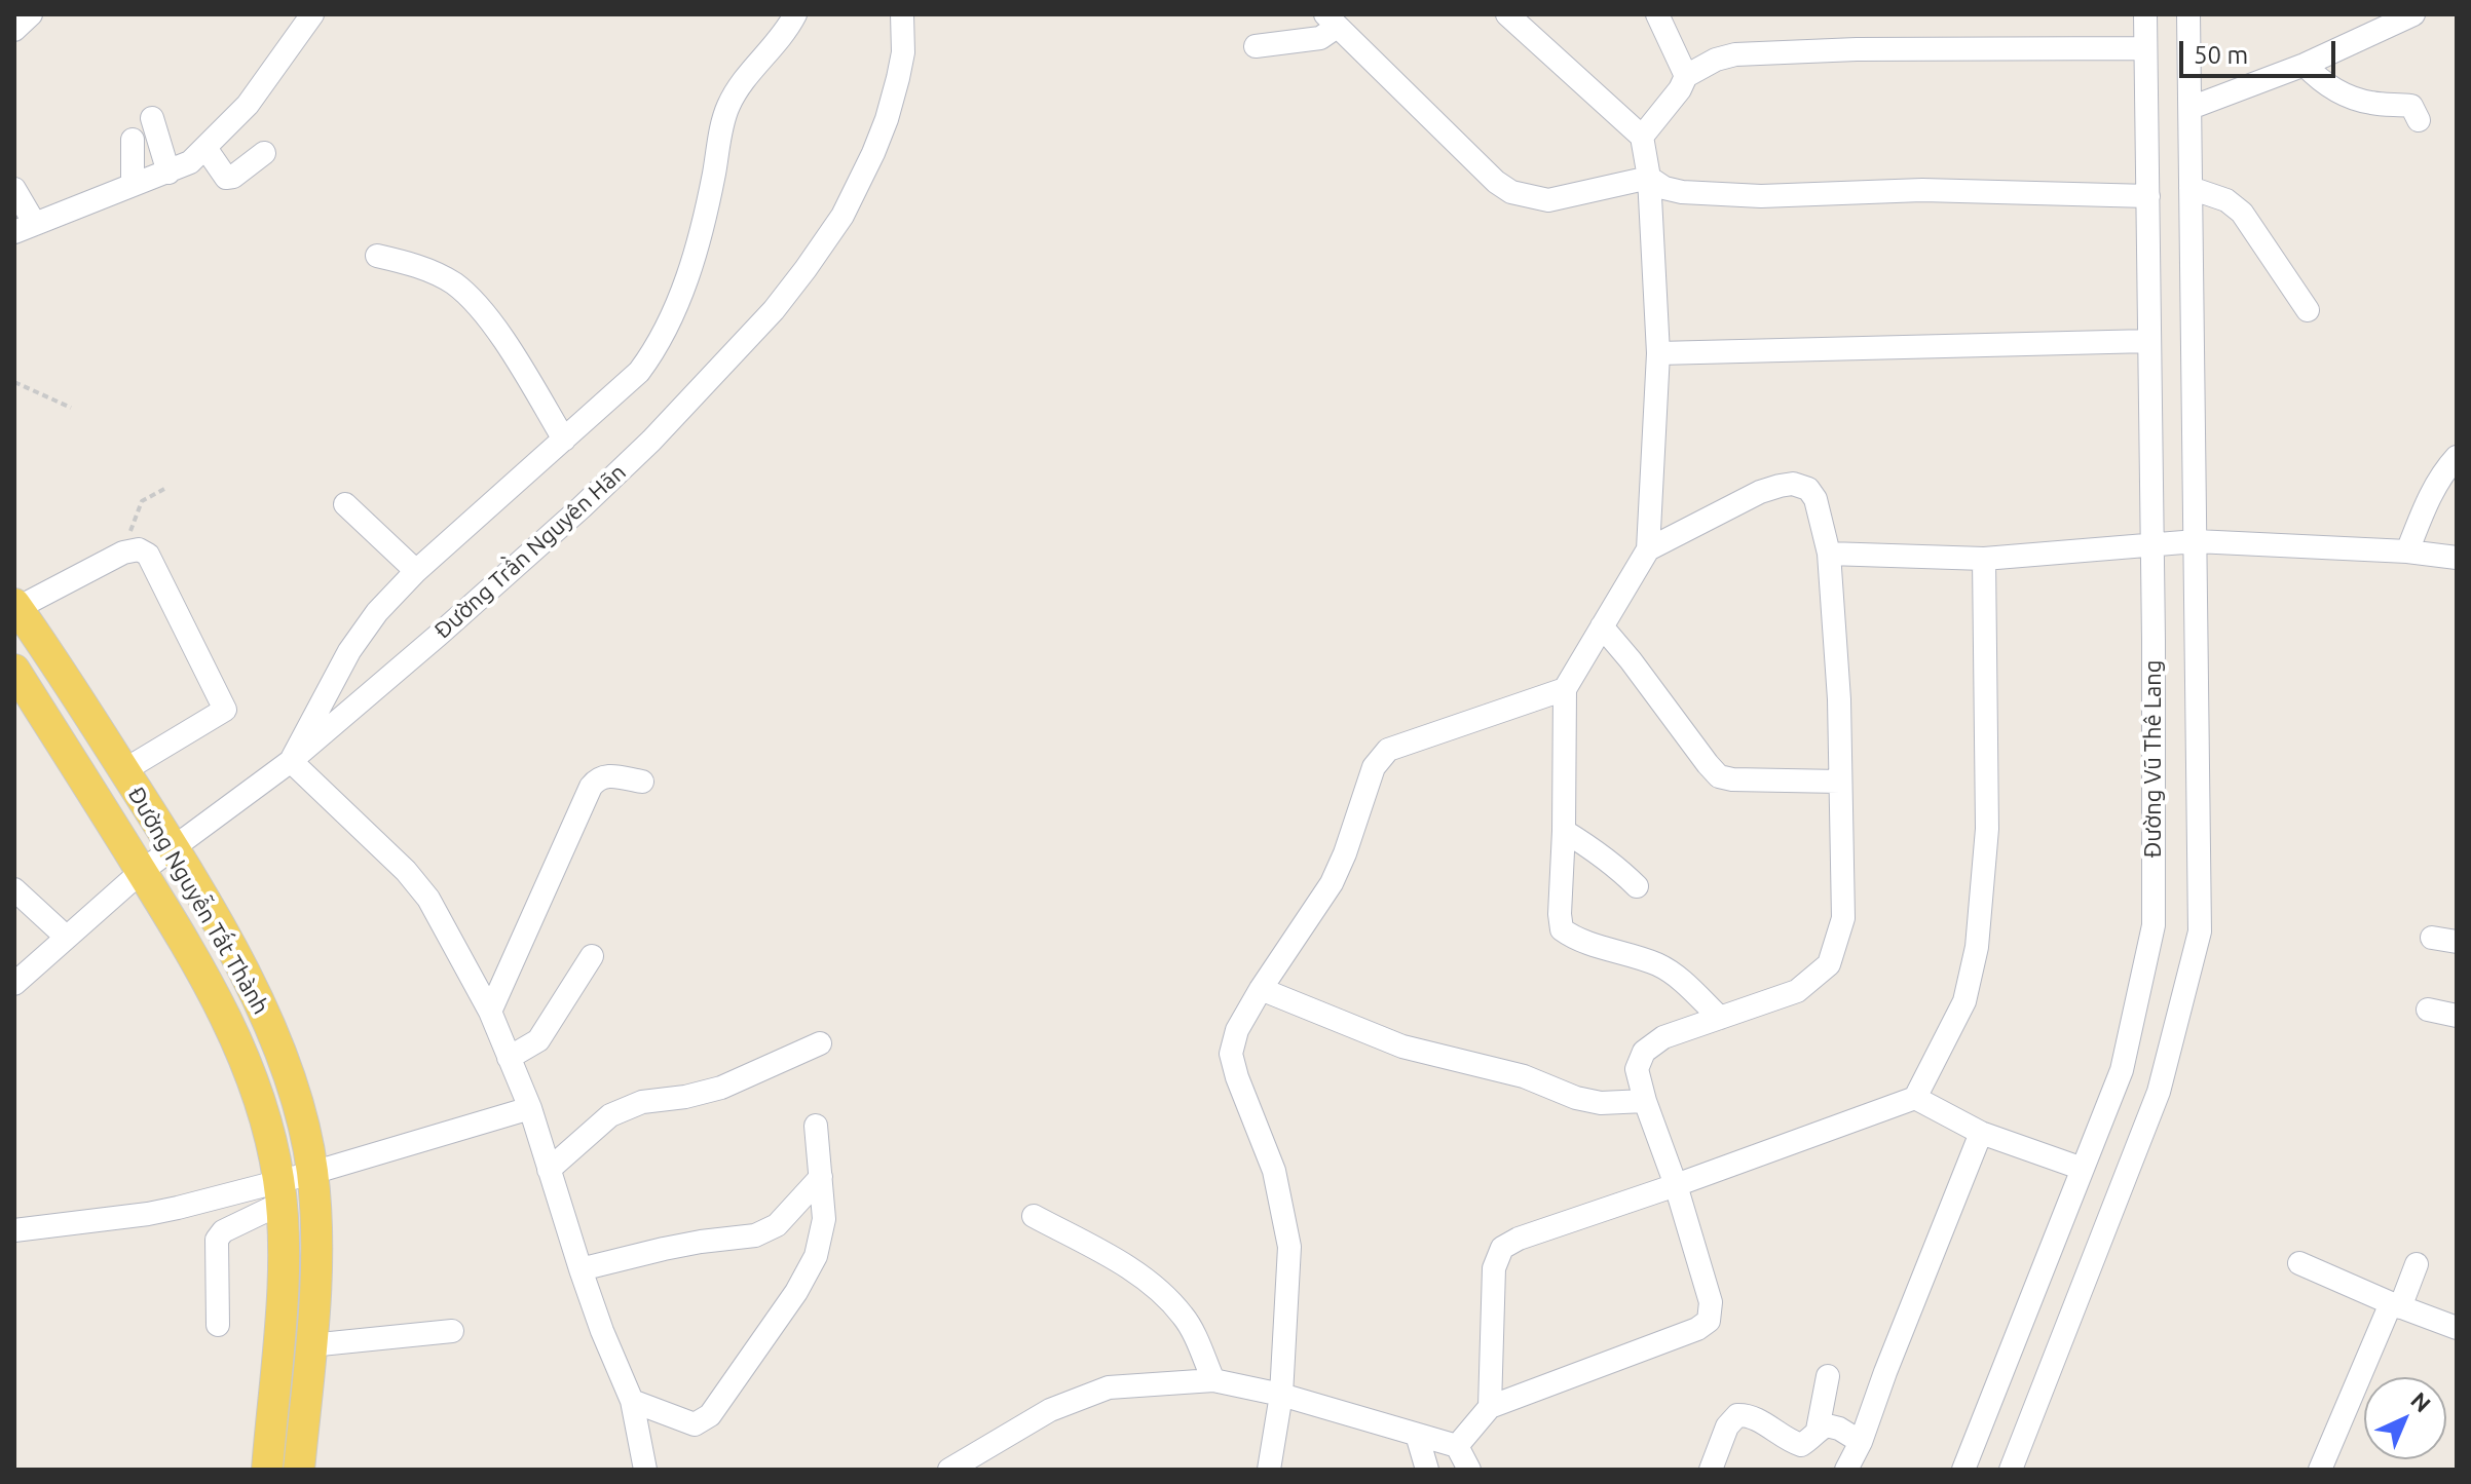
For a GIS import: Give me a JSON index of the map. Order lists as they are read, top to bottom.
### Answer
{
  "streets": {
    "main road": ["Đường Nguyễn Tất Thành"],
    "street": ["Đường Trần Nguyên Hãn", "Đường Vũ Thê Lang"]
  },
  "crossings": [
    ["Đường Trần Nguyên Hãn", "Đường Nguyễn Tất Thành"]
  ],
  "scale_bar": "50 m",
  "north": "top right"
}
